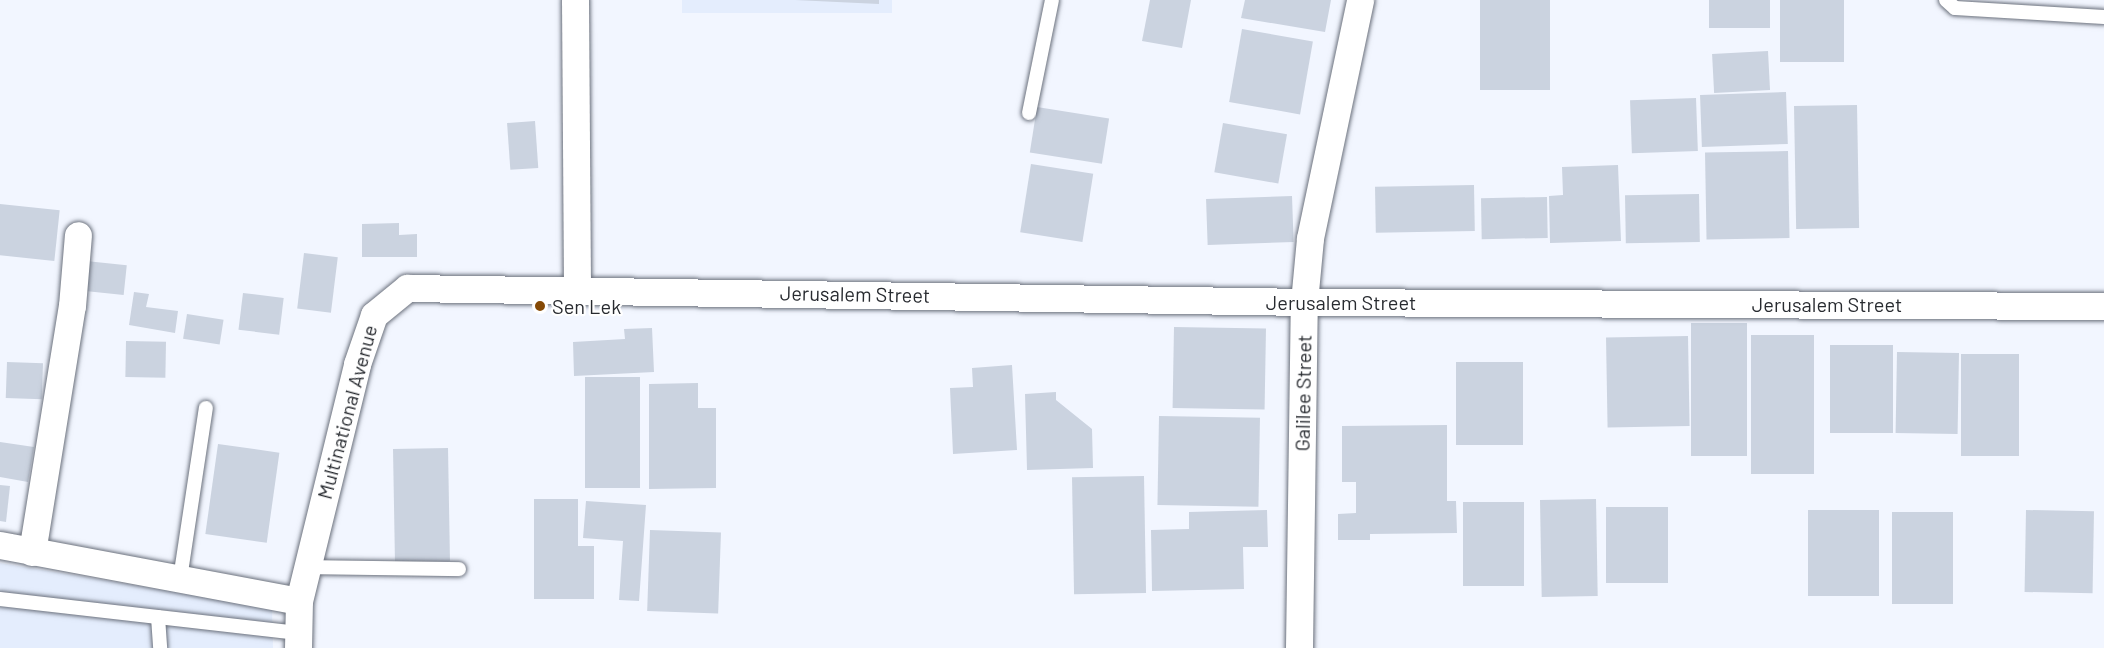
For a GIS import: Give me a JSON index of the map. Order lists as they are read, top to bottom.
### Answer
{
  "streets": {
    "street": ["Jerusalem Street", "Galilee Street", "Multinational Avenue"]
  },
  "crossings": [
    ["Jerusalem Street", "Galilee Street"],
    ["Jerusalem Street", "Multinational Avenue"]
  ],
  "places": ["Sen Lek"]
}
